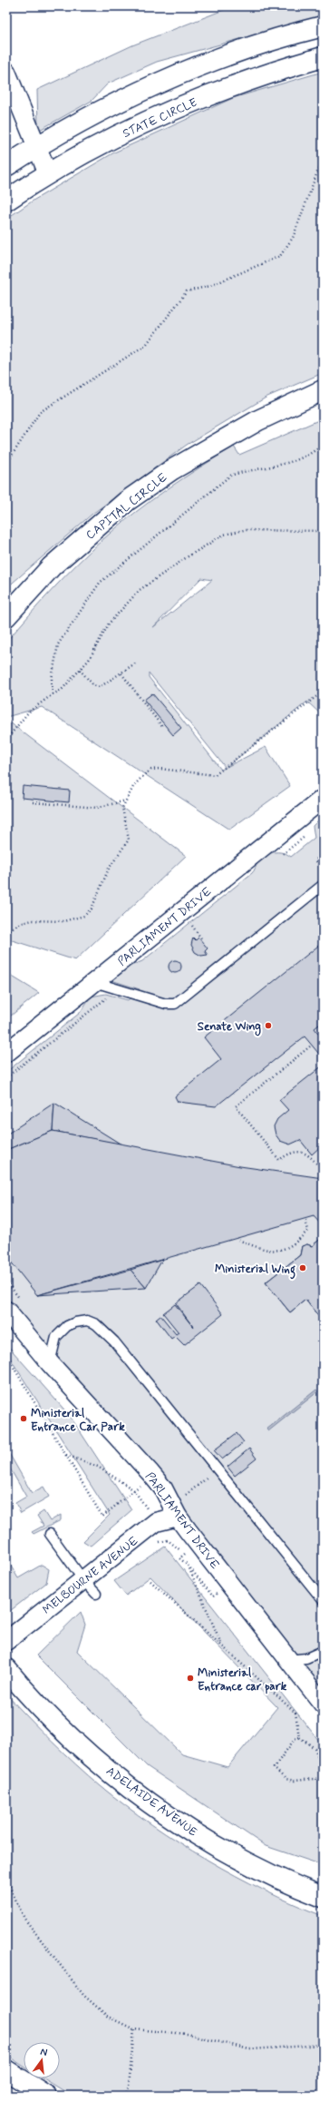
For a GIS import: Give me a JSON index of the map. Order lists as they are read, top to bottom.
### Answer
{
  "streets": {
    "main road": ["STATE CIRCLE", "CAPITAL CIRCLE", "ADELAIDE AVENUE"],
    "street": ["PARLIAMENT DRIVE", "MELBOURNE AVENUE"]
  },
  "crossings": [
    ["PARLIAMENT DRIVE", "MELBOURNE AVENUE"]
  ],
  "places": [
    "Senate Wing",
    "Ministerial Wing",
    "Ministerial Entrance Car Park",
    "Ministerial Entrance car park"
  ],
  "north": "top"
}
